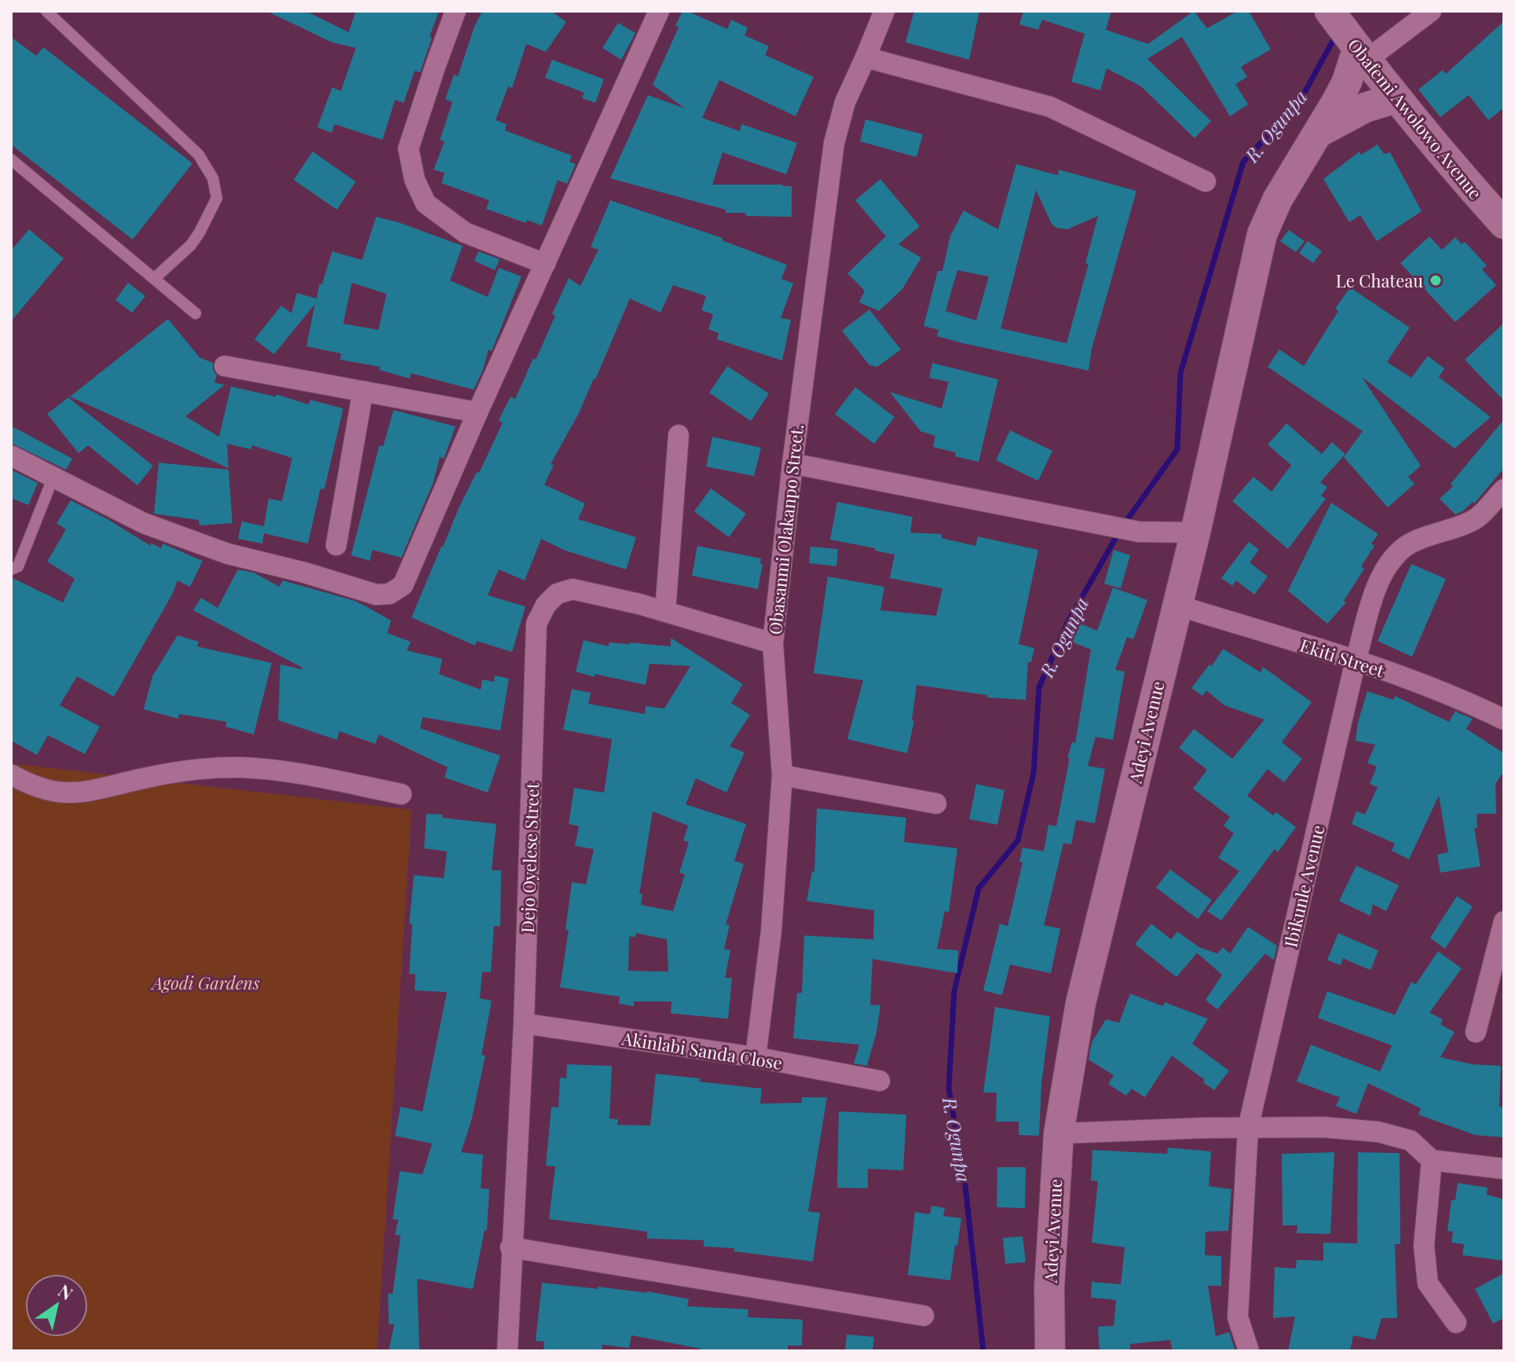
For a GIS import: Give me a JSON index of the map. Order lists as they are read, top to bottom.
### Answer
{
  "streets": {
    "street": [
      "Obafemi Awolowo Avenue",
      "Obasanmi Olakanpo Street.",
      "Ekiti Street",
      "Adeyi Avenue",
      "Dejo Oyelese Street",
      "Ibikunle Avenue",
      "Akinlabi Sanda Close"
    ]
  },
  "crossings": [
    ["Obafemi Awolowo Avenue", "Adeyi Avenue"],
    ["Obasanmi Olakanpo Street.", "Dejo Oyelese Street"],
    ["Obasanmi Olakanpo Street.", "Akinlabi Sanda Close"],
    ["Ekiti Street", "Adeyi Avenue"],
    ["Ekiti Street", "Ibikunle Avenue"],
    ["Dejo Oyelese Street", "Akinlabi Sanda Close"]
  ],
  "water": ["R. Ogunpa"],
  "parks": ["Agodi Gardens"],
  "places": ["Le Chateau"],
  "north": "top right"
}
